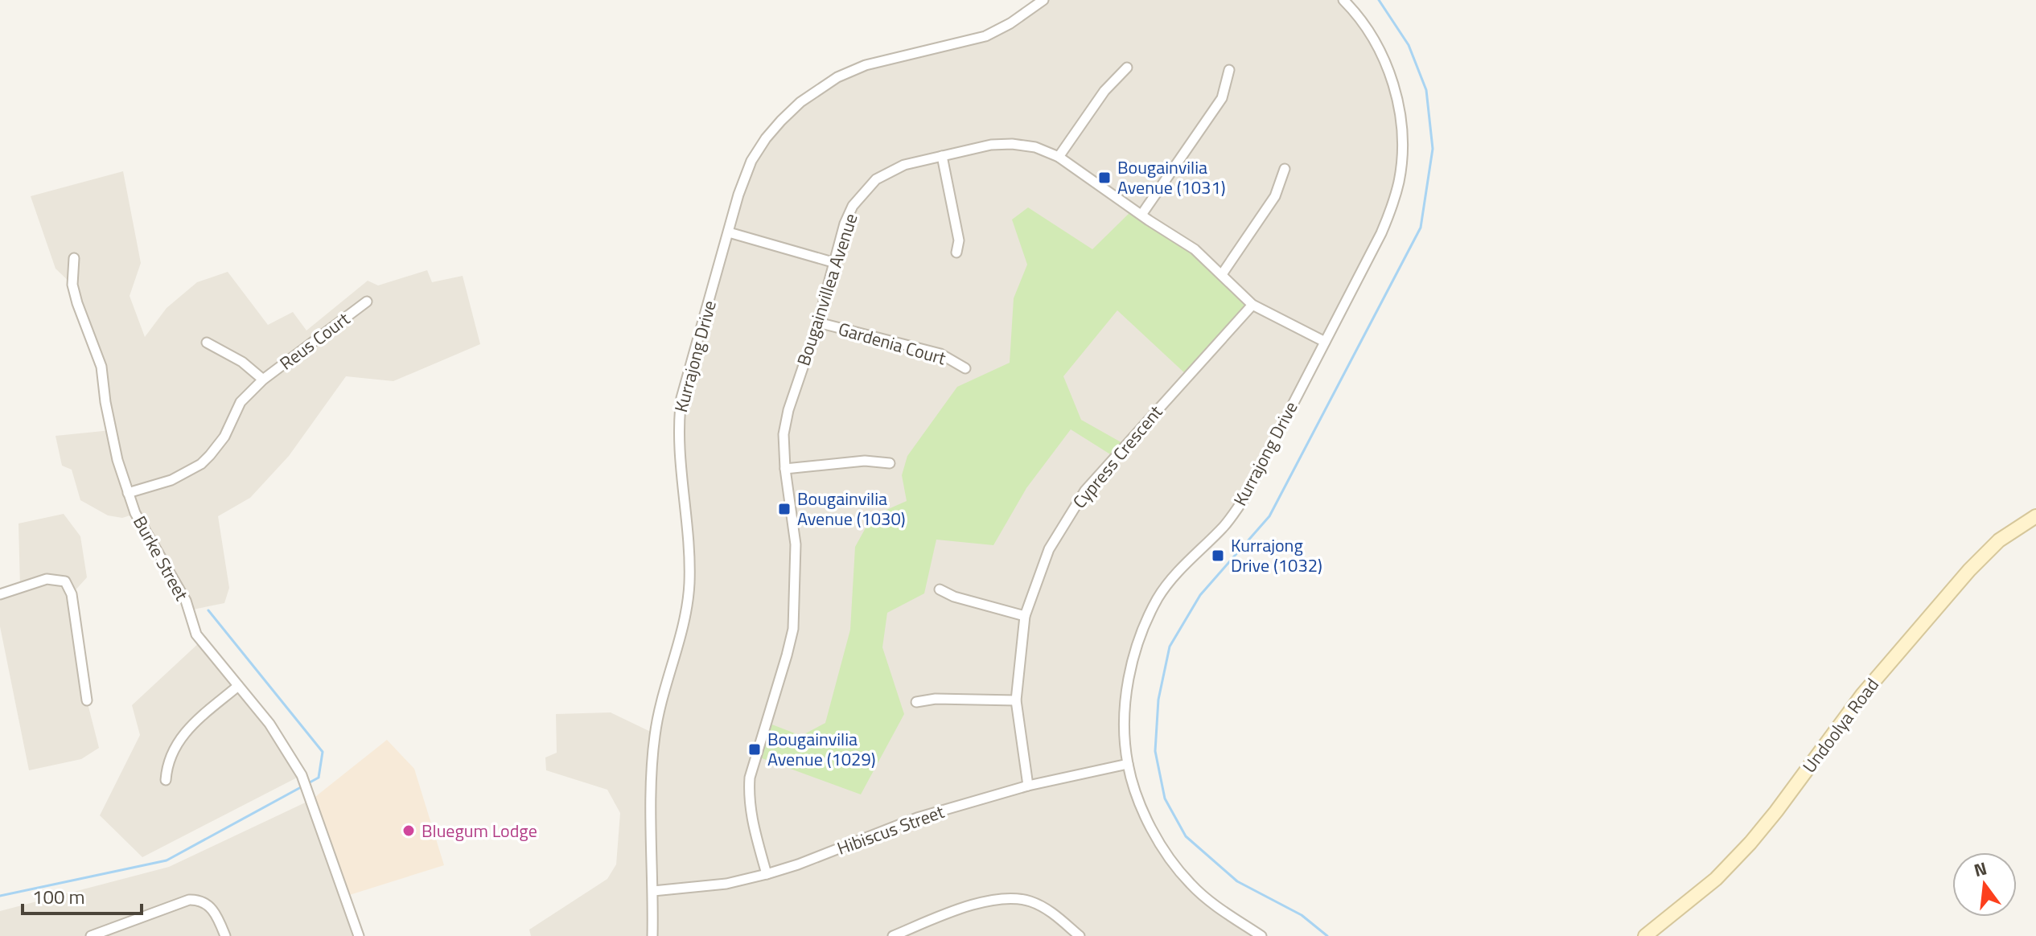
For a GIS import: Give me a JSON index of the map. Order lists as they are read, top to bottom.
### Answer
{
  "streets": {
    "street": [
      "Bougainvillea Avenue",
      "Reus Court",
      "Gardenia Court",
      "Kurrajong Drive",
      "Cypress Crescent",
      "Burke Street",
      "Undoolya Road",
      "Hibiscus Street"
    ]
  },
  "crossings": [
    ["Bougainvillea Avenue", "Gardenia Court"],
    ["Bougainvillea Avenue", "Kurrajong Drive"],
    ["Bougainvillea Avenue", "Cypress Crescent"],
    ["Bougainvillea Avenue", "Hibiscus Street"],
    ["Reus Court", "Burke Street"],
    ["Kurrajong Drive", "Hibiscus Street"],
    ["Cypress Crescent", "Hibiscus Street"]
  ],
  "places": {
    "transit": [
      "Bougainvilia Avenue (1031)",
      "Bougainvilia Avenue (1030)",
      "Kurrajong Drive (1032)",
      "Bougainvilia Avenue (1029)"
    ],
    "other": ["Bluegum Lodge"]
  },
  "scale_bar": "100 m",
  "north": "top"
}
